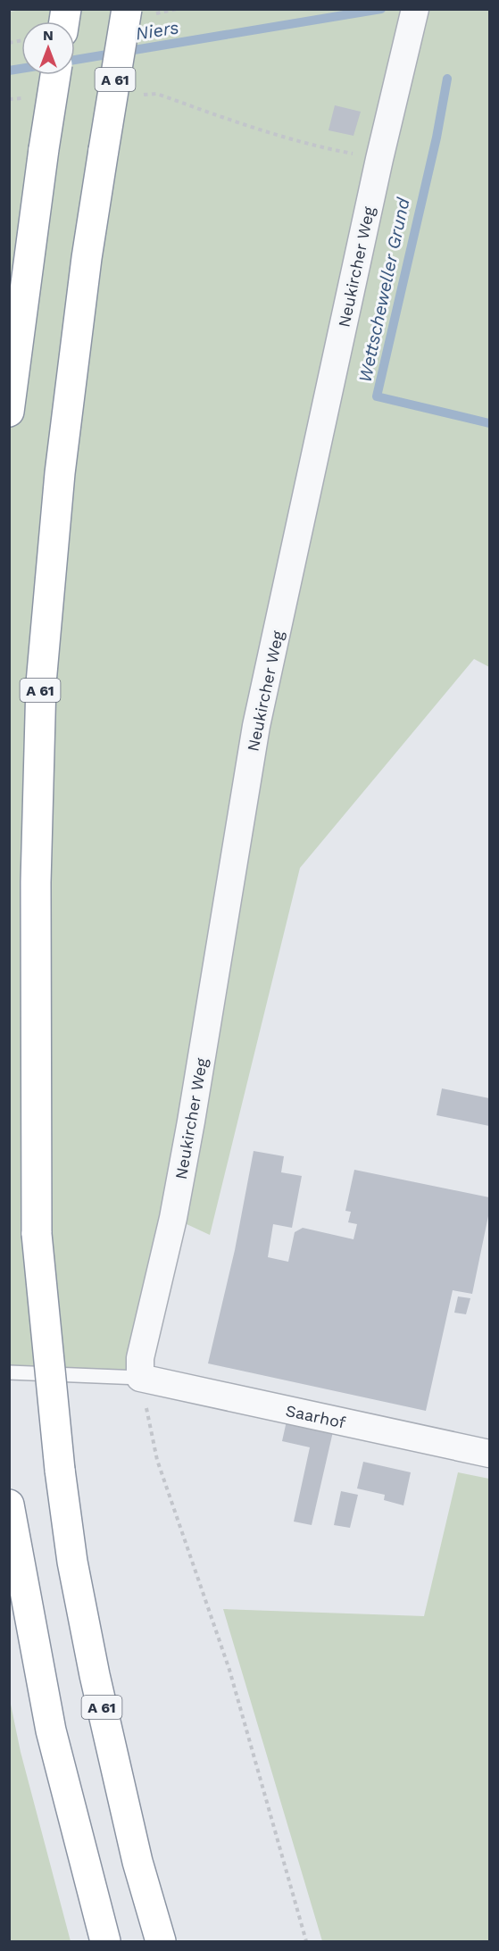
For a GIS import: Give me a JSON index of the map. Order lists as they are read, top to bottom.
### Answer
{
  "streets": {
    "highway": ["A 61"],
    "street": ["Neukircher Weg", "Saarhof"]
  },
  "crossings": [
    ["Neukircher Weg", "Saarhof"]
  ],
  "water": ["Niers", "Wettscheweller Grund"],
  "north": "top"
}
